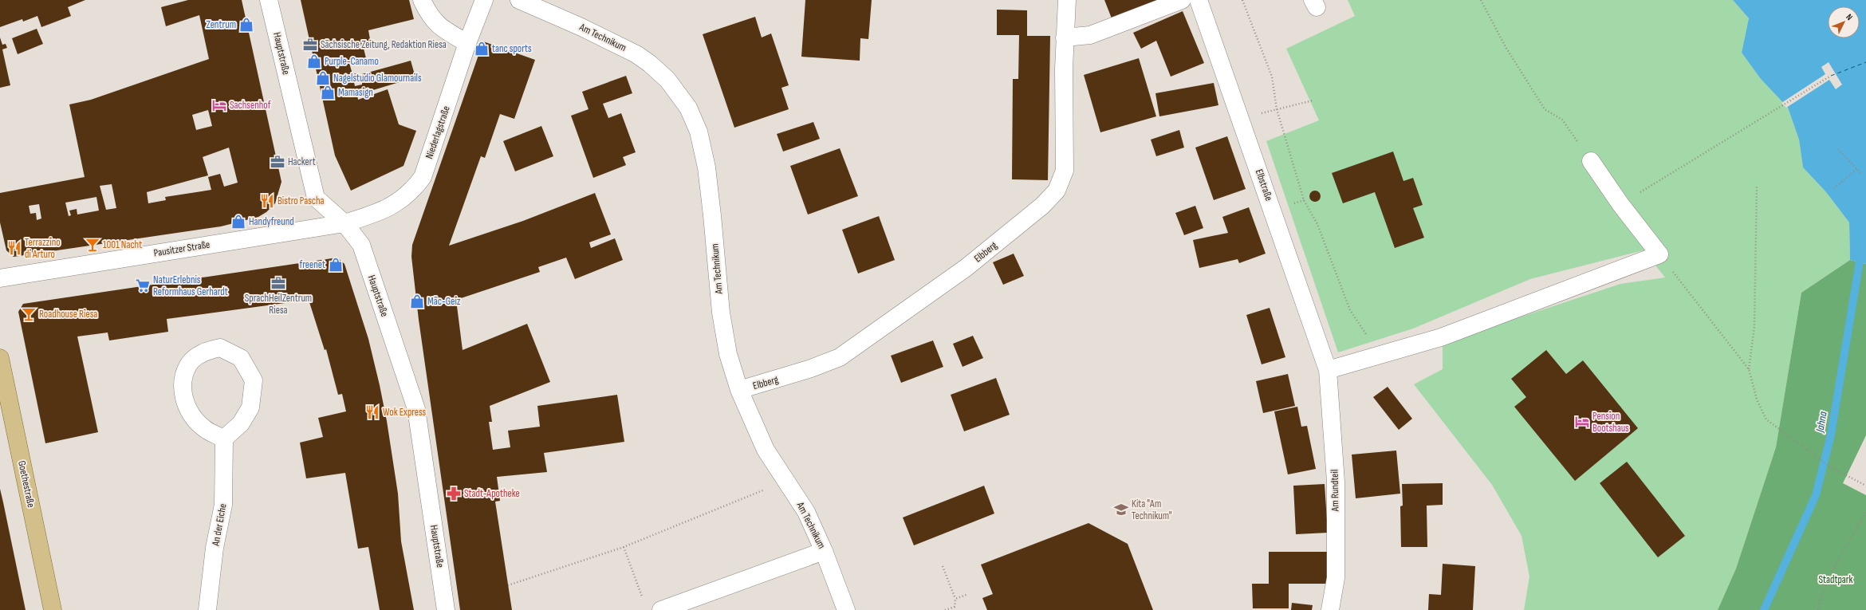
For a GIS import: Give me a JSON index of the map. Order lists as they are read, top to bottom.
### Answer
{
  "streets": {
    "main road": ["Goethestraße"],
    "street": [
      "Am Technikum",
      "Hauptstraße",
      "Niederlagstraße",
      "Elbstraße",
      "Pausitzer Straße",
      "Elbberg",
      "Am Rundteil",
      "An der Eiche"
    ]
  },
  "crossings": [
    ["Am Technikum", "Elbberg"],
    ["Hauptstraße", "Niederlagstraße"],
    ["Hauptstraße", "Pausitzer Straße"],
    ["Niederlagstraße", "Pausitzer Straße"],
    ["Elbstraße", "Am Rundteil"]
  ],
  "water": ["Jahna"],
  "parks": ["Stadtpark"],
  "places": {
    "shop": [
      "Zentrum",
      "tanc sports",
      "Purple-Canamo",
      "Nagelstudio Glamournails",
      "Mamasign",
      "Handyfreund",
      "freenet",
      "Mäc-Geiz"
    ],
    "office": ["Sächsische Zeitung, Redaktion Riesa", "Hackert", "SprachHeilZentrum Riesa"],
    "hotel": ["Sachsenhof", "Pension Bootshaus"],
    "restaurant": ["Bistro Pascha", "Terrazzino di Arturo", "Wok Express"],
    "bar": ["1001 Nacht", "Roadhouse Riesa"],
    "supermarket": ["NaturErlebnis Reformhaus Gerhardt"],
    "pharmacy": ["Stadt-Apotheke"],
    "school or university": ["Kita \"Am Technikum\""]
  },
  "north": "top right"
}
